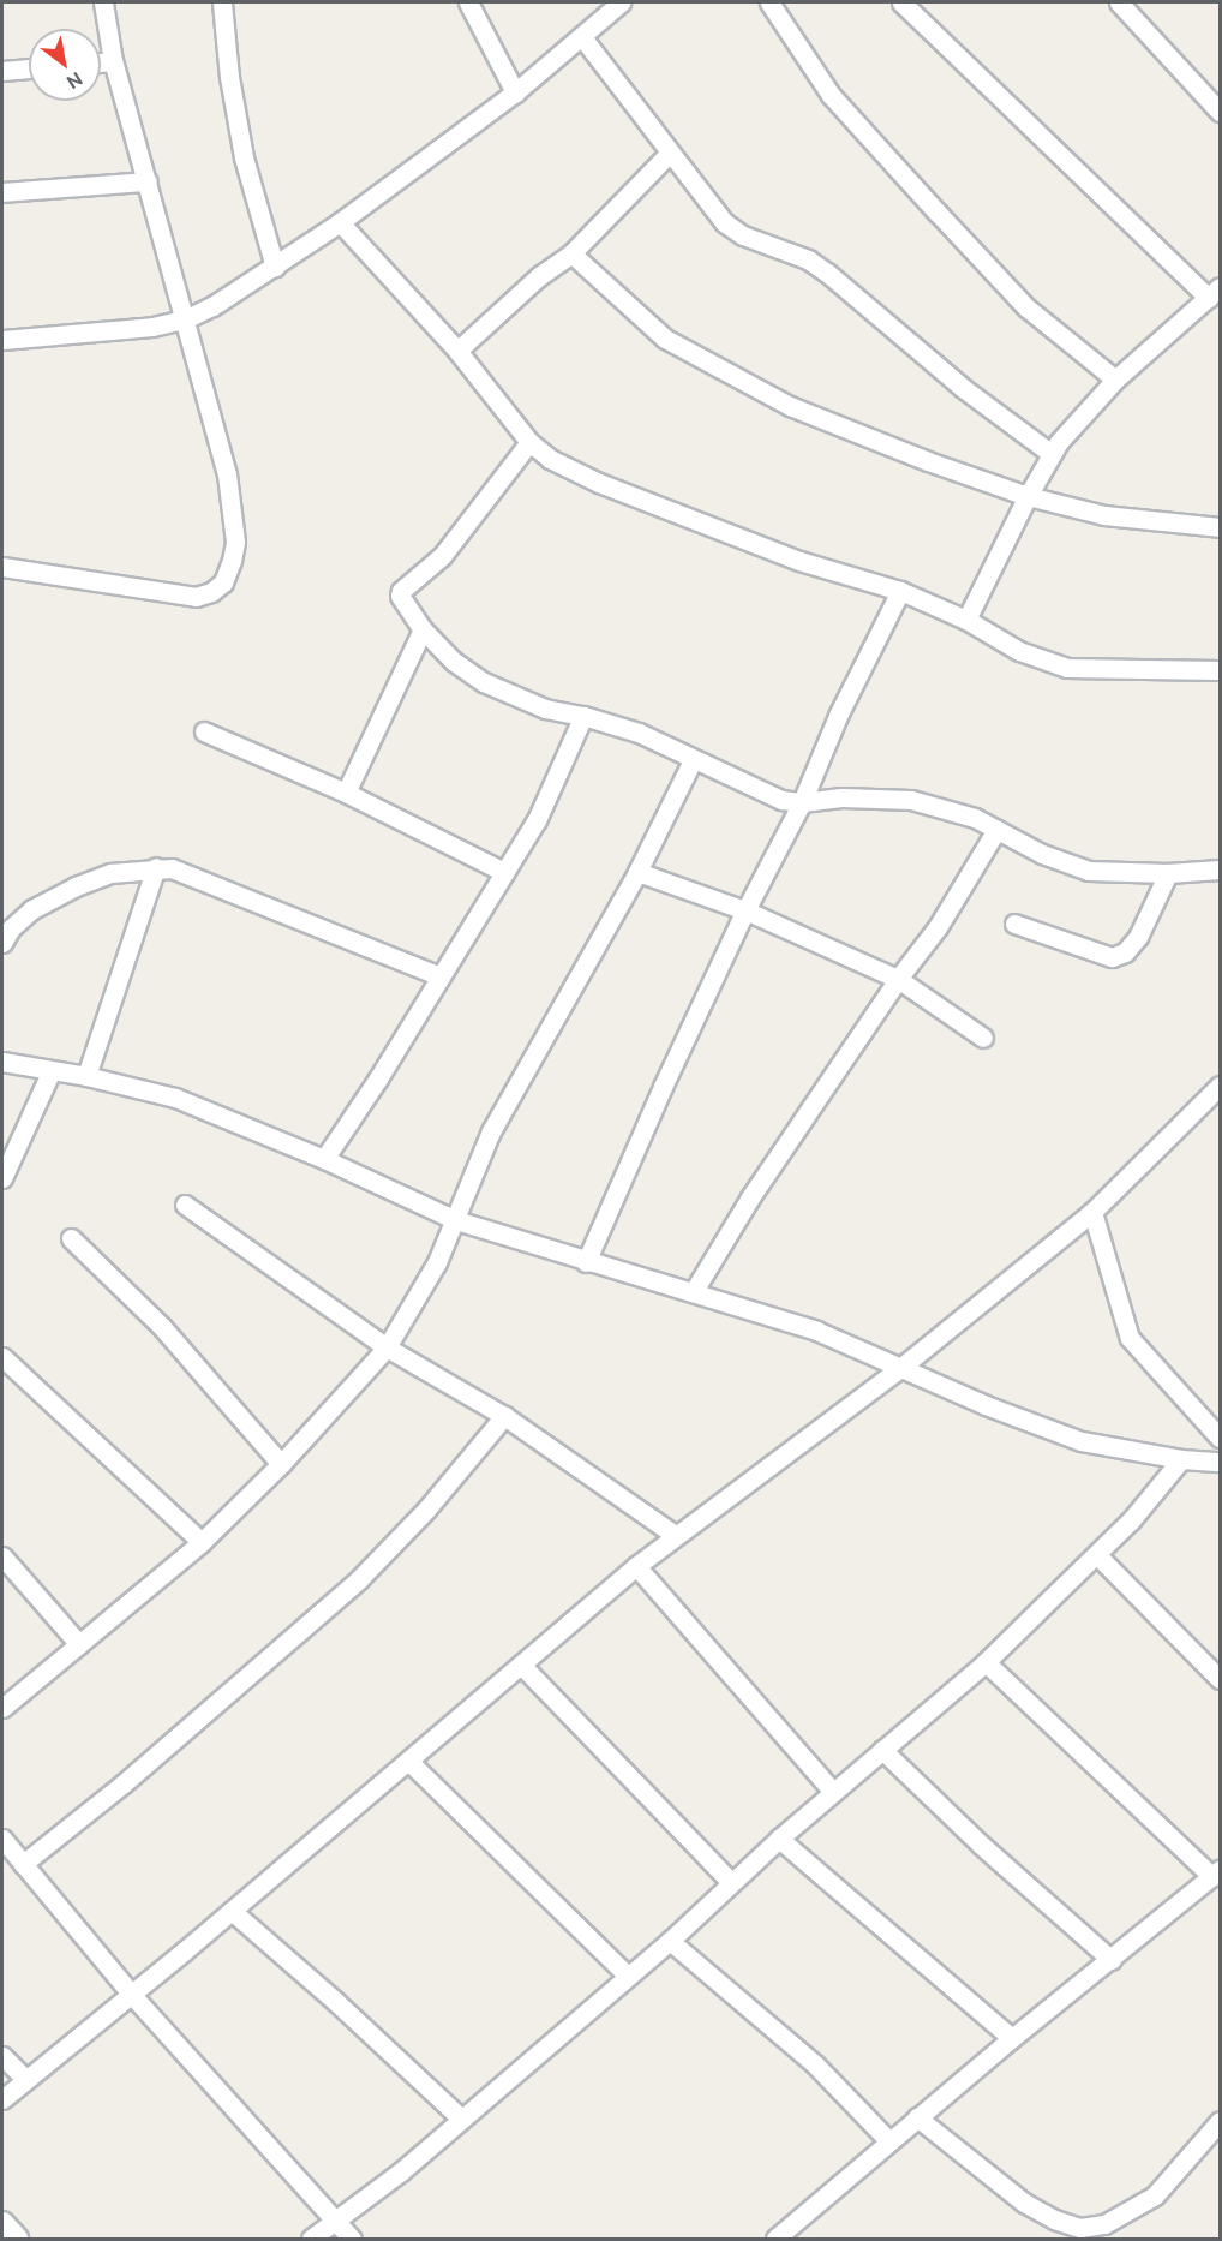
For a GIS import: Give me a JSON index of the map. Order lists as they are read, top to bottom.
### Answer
{
  "north": "bottom right"
}
